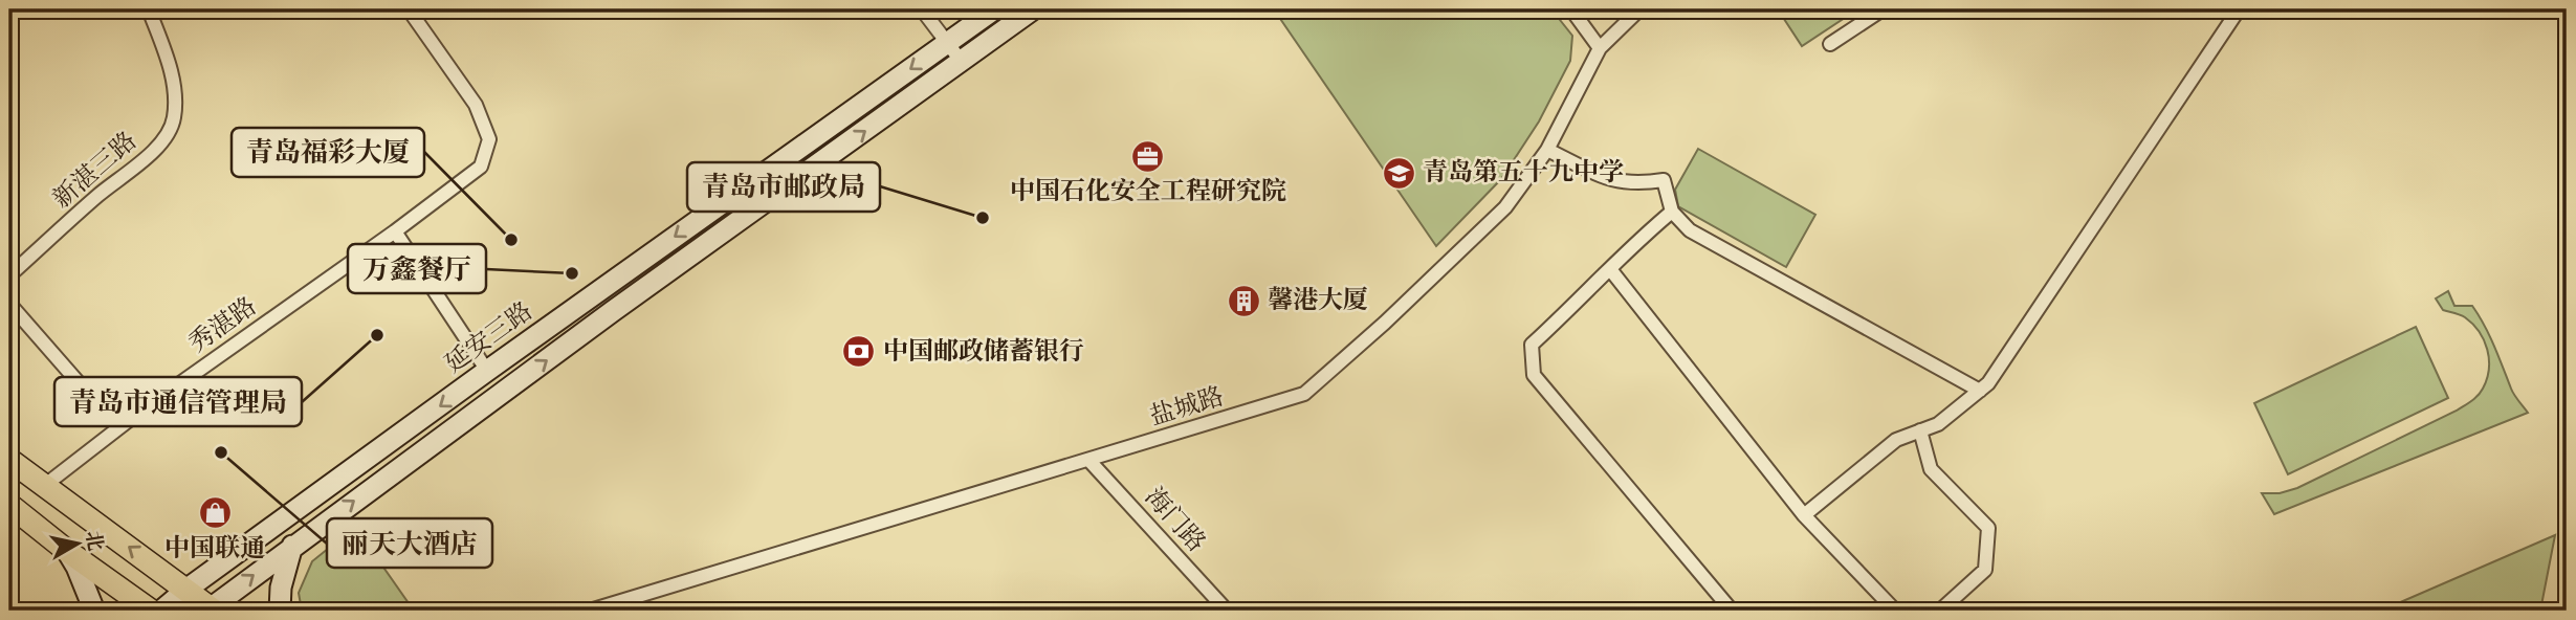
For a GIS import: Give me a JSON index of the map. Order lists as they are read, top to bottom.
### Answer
{
  "streets": {
    "main road": ["延安三路"],
    "street": [
      "新湛三路",
      "秀湛路",
      "盐城路",
      "海门路"
    ]
  },
  "crossings": [
    ["盐城路", "海门路"]
  ],
  "places": {
    "office": ["中国石化安全工程研究院"],
    "school or university": ["青岛第五十九中学"],
    "other": [
      "青岛市邮政局",
      "青岛福彩大厦",
      "万鑫餐厅",
      "青岛市通信管理局",
      "丽天大酒店"
    ],
    "building": ["馨港大厦"],
    "bank": ["中国邮政储蓄银行"],
    "shop": ["中国联通"]
  },
  "north": "right"
}
